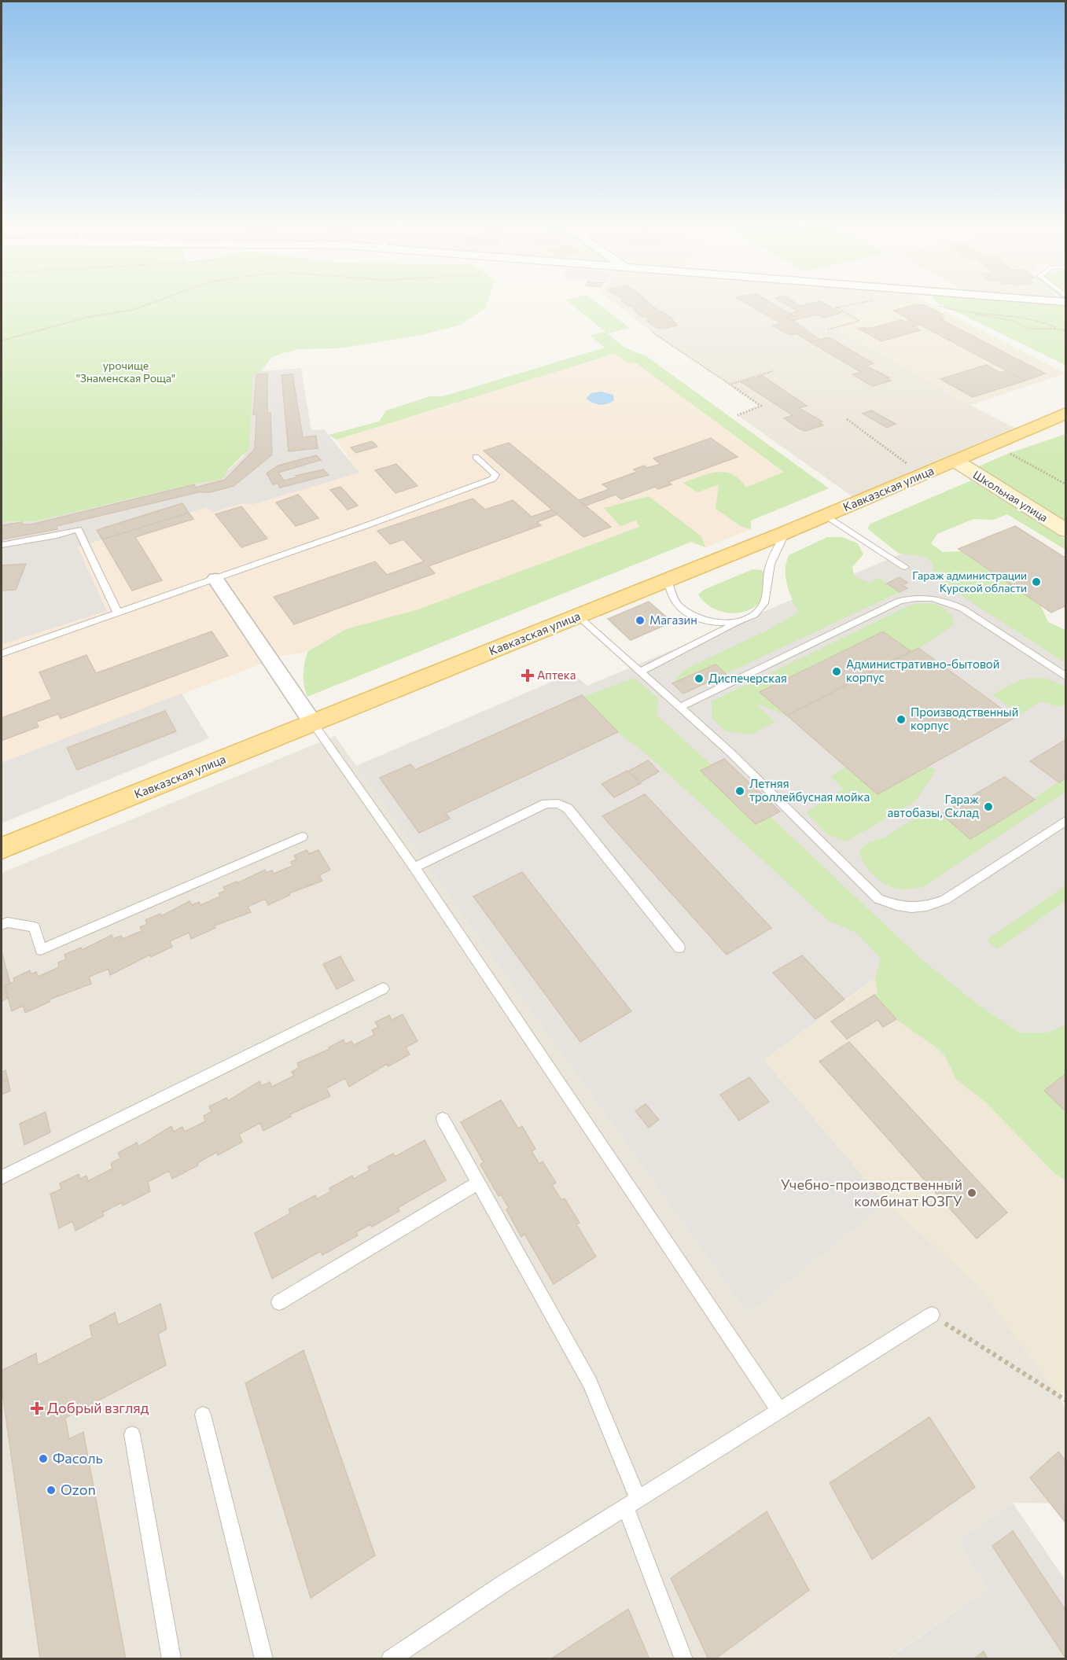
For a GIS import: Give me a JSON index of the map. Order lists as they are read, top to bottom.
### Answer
{
  "streets": {
    "main road": ["Кавказская улица"],
    "street": ["Школьная улица"]
  },
  "crossings": [
    ["Кавказская улица", "Школьная улица"]
  ],
  "parks": ["урочище \"Знаменская Роща\""],
  "places": {
    "other": [
      "Гараж администрации Курской области",
      "Магазин",
      "Административно-бытовой корпус",
      "Диспечерская",
      "Производственный корпус",
      "Летняя троллейбусная мойка",
      "Гараж автобазы, Склад",
      "Учебно-производственный комбинат ЮЗГУ",
      "Фасоль",
      "Ozon"
    ],
    "health": ["Аптека", "Добрый взгляд"]
  }
}
